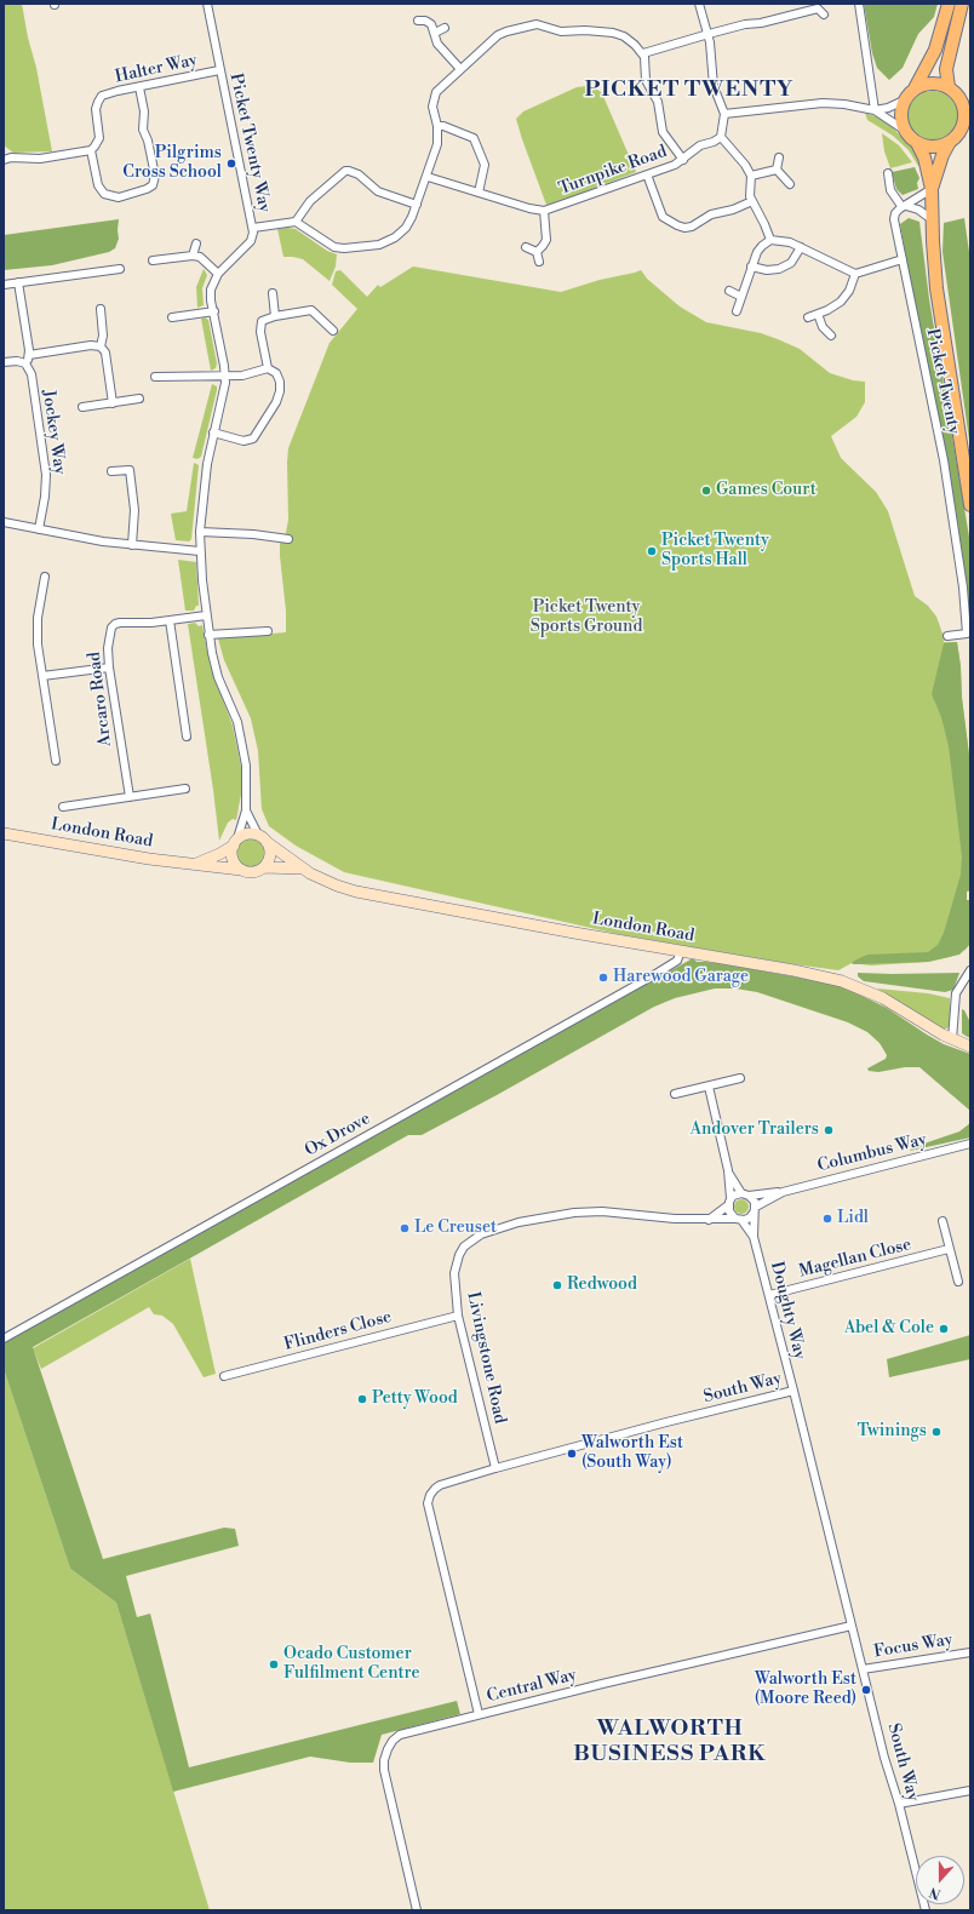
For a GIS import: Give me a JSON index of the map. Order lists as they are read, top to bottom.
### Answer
{
  "streets": {
    "main road": ["London Road"],
    "street": [
      "Halter Way",
      "Picket Twenty Way",
      "Turnpike Road",
      "Picket Twenty",
      "Jockey Way",
      "Arcaro Road",
      "Ox Drove",
      "Columbus Way",
      "Magellan Close",
      "Doughty Way",
      "Flinders Close",
      "Livingstone Road",
      "South Way",
      "Focus Way",
      "Central Way"
    ]
  },
  "crossings": [
    ["Halter Way", "Picket Twenty Way"],
    ["Picket Twenty Way", "Arcaro Road"],
    ["London Road", "Ox Drove"],
    ["Columbus Way", "Doughty Way"],
    ["Columbus Way", "Livingstone Road"],
    ["Magellan Close", "Doughty Way"],
    ["Doughty Way", "Livingstone Road"],
    ["Doughty Way", "South Way"],
    ["Flinders Close", "Livingstone Road"],
    ["Livingstone Road", "South Way"],
    ["South Way", "Focus Way"],
    ["South Way", "Central Way"]
  ],
  "districts": ["PICKET TWENTY", "WALWORTH BUSINESS PARK"],
  "parks": ["Picket Twenty Sports Ground"],
  "places": [
    "Pilgrims Cross School",
    "Games Court",
    "Picket Twenty Sports Hall",
    "Harewood Garage",
    "Andover Trailers",
    "Lidl",
    "Le Creuset",
    "Redwood",
    "Abel & Cole",
    "Petty Wood",
    "Twinings",
    "Walworth Est (South Way)",
    "Ocado Customer Fulfilment Centre",
    "Walworth Est (Moore Reed)"
  ],
  "north": "bottom"
}
